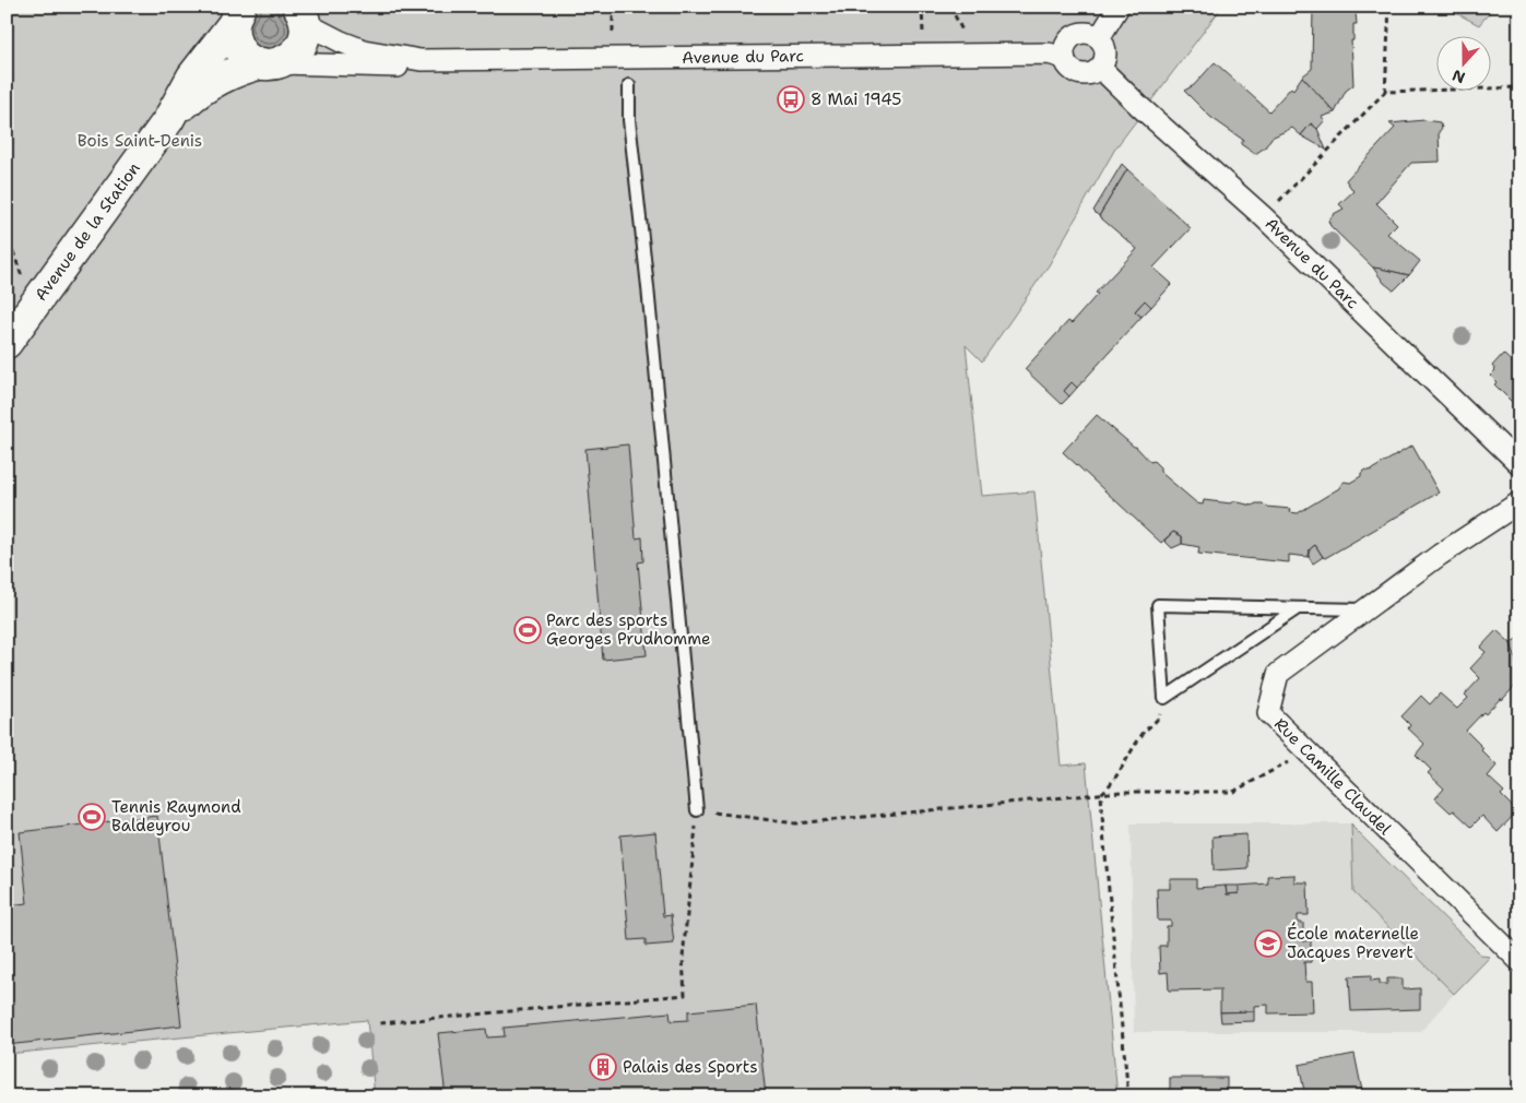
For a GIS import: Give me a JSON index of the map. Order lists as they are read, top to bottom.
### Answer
{
  "streets": {
    "street": ["Avenue du Parc", "Avenue de la Station", "Rue Camille Claudel"]
  },
  "crossings": [
    ["Avenue du Parc", "Avenue de la Station"]
  ],
  "parks": ["Bois Saint-Denis"],
  "places": {
    "bus stop": ["8 Mai 1945"],
    "sports": ["Parc des sports Georges Prudhomme", "Tennis Raymond Baldeyrou"],
    "school or university": ["École maternelle Jacques Prevert"],
    "building": ["Palais des Sports"]
  },
  "north": "bottom"
}
